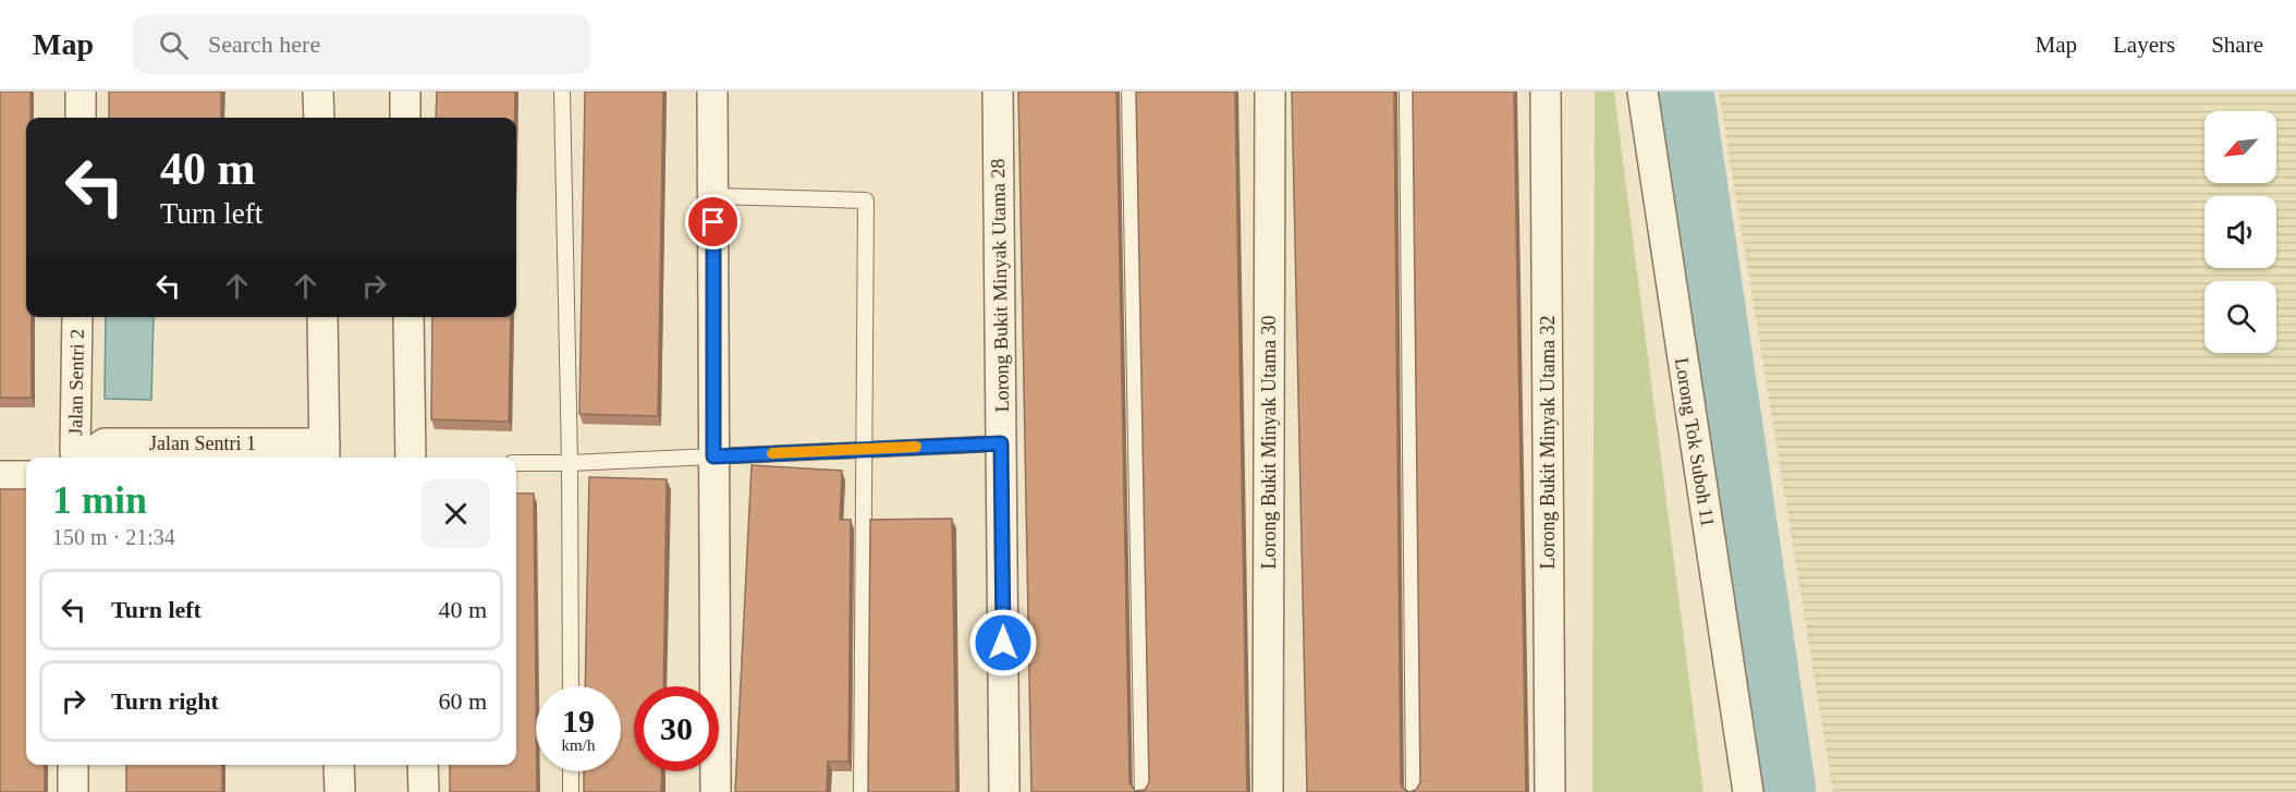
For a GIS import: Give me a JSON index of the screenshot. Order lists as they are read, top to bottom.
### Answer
{
  "streets": {
    "street": [
      "Lorong Bukit Minyak Utama 28",
      "Jalan Sentri 2",
      "Lorong Bukit Minyak Utama 30",
      "Lorong Bukit Minyak Utama 32",
      "Lorong Tok Suboh 11",
      "Jalan Sentri 1"
    ]
  },
  "north": "bottom left",
  "page": {
    "header": "Map",
    "search": "Search here",
    "nav": ["Map", "Layers", "Share"],
    "turn": ["40 m", "Turn left"],
    "heading": ["1 min", "150 m · 21:34"],
    "list": [
      {
        "name": "Turn left",
        "value": "40 m"
      },
      {
        "name": "Turn right",
        "value": "60 m"
      }
    ],
    "speed": "19 km/h",
    "limit": "30"
  }
}
